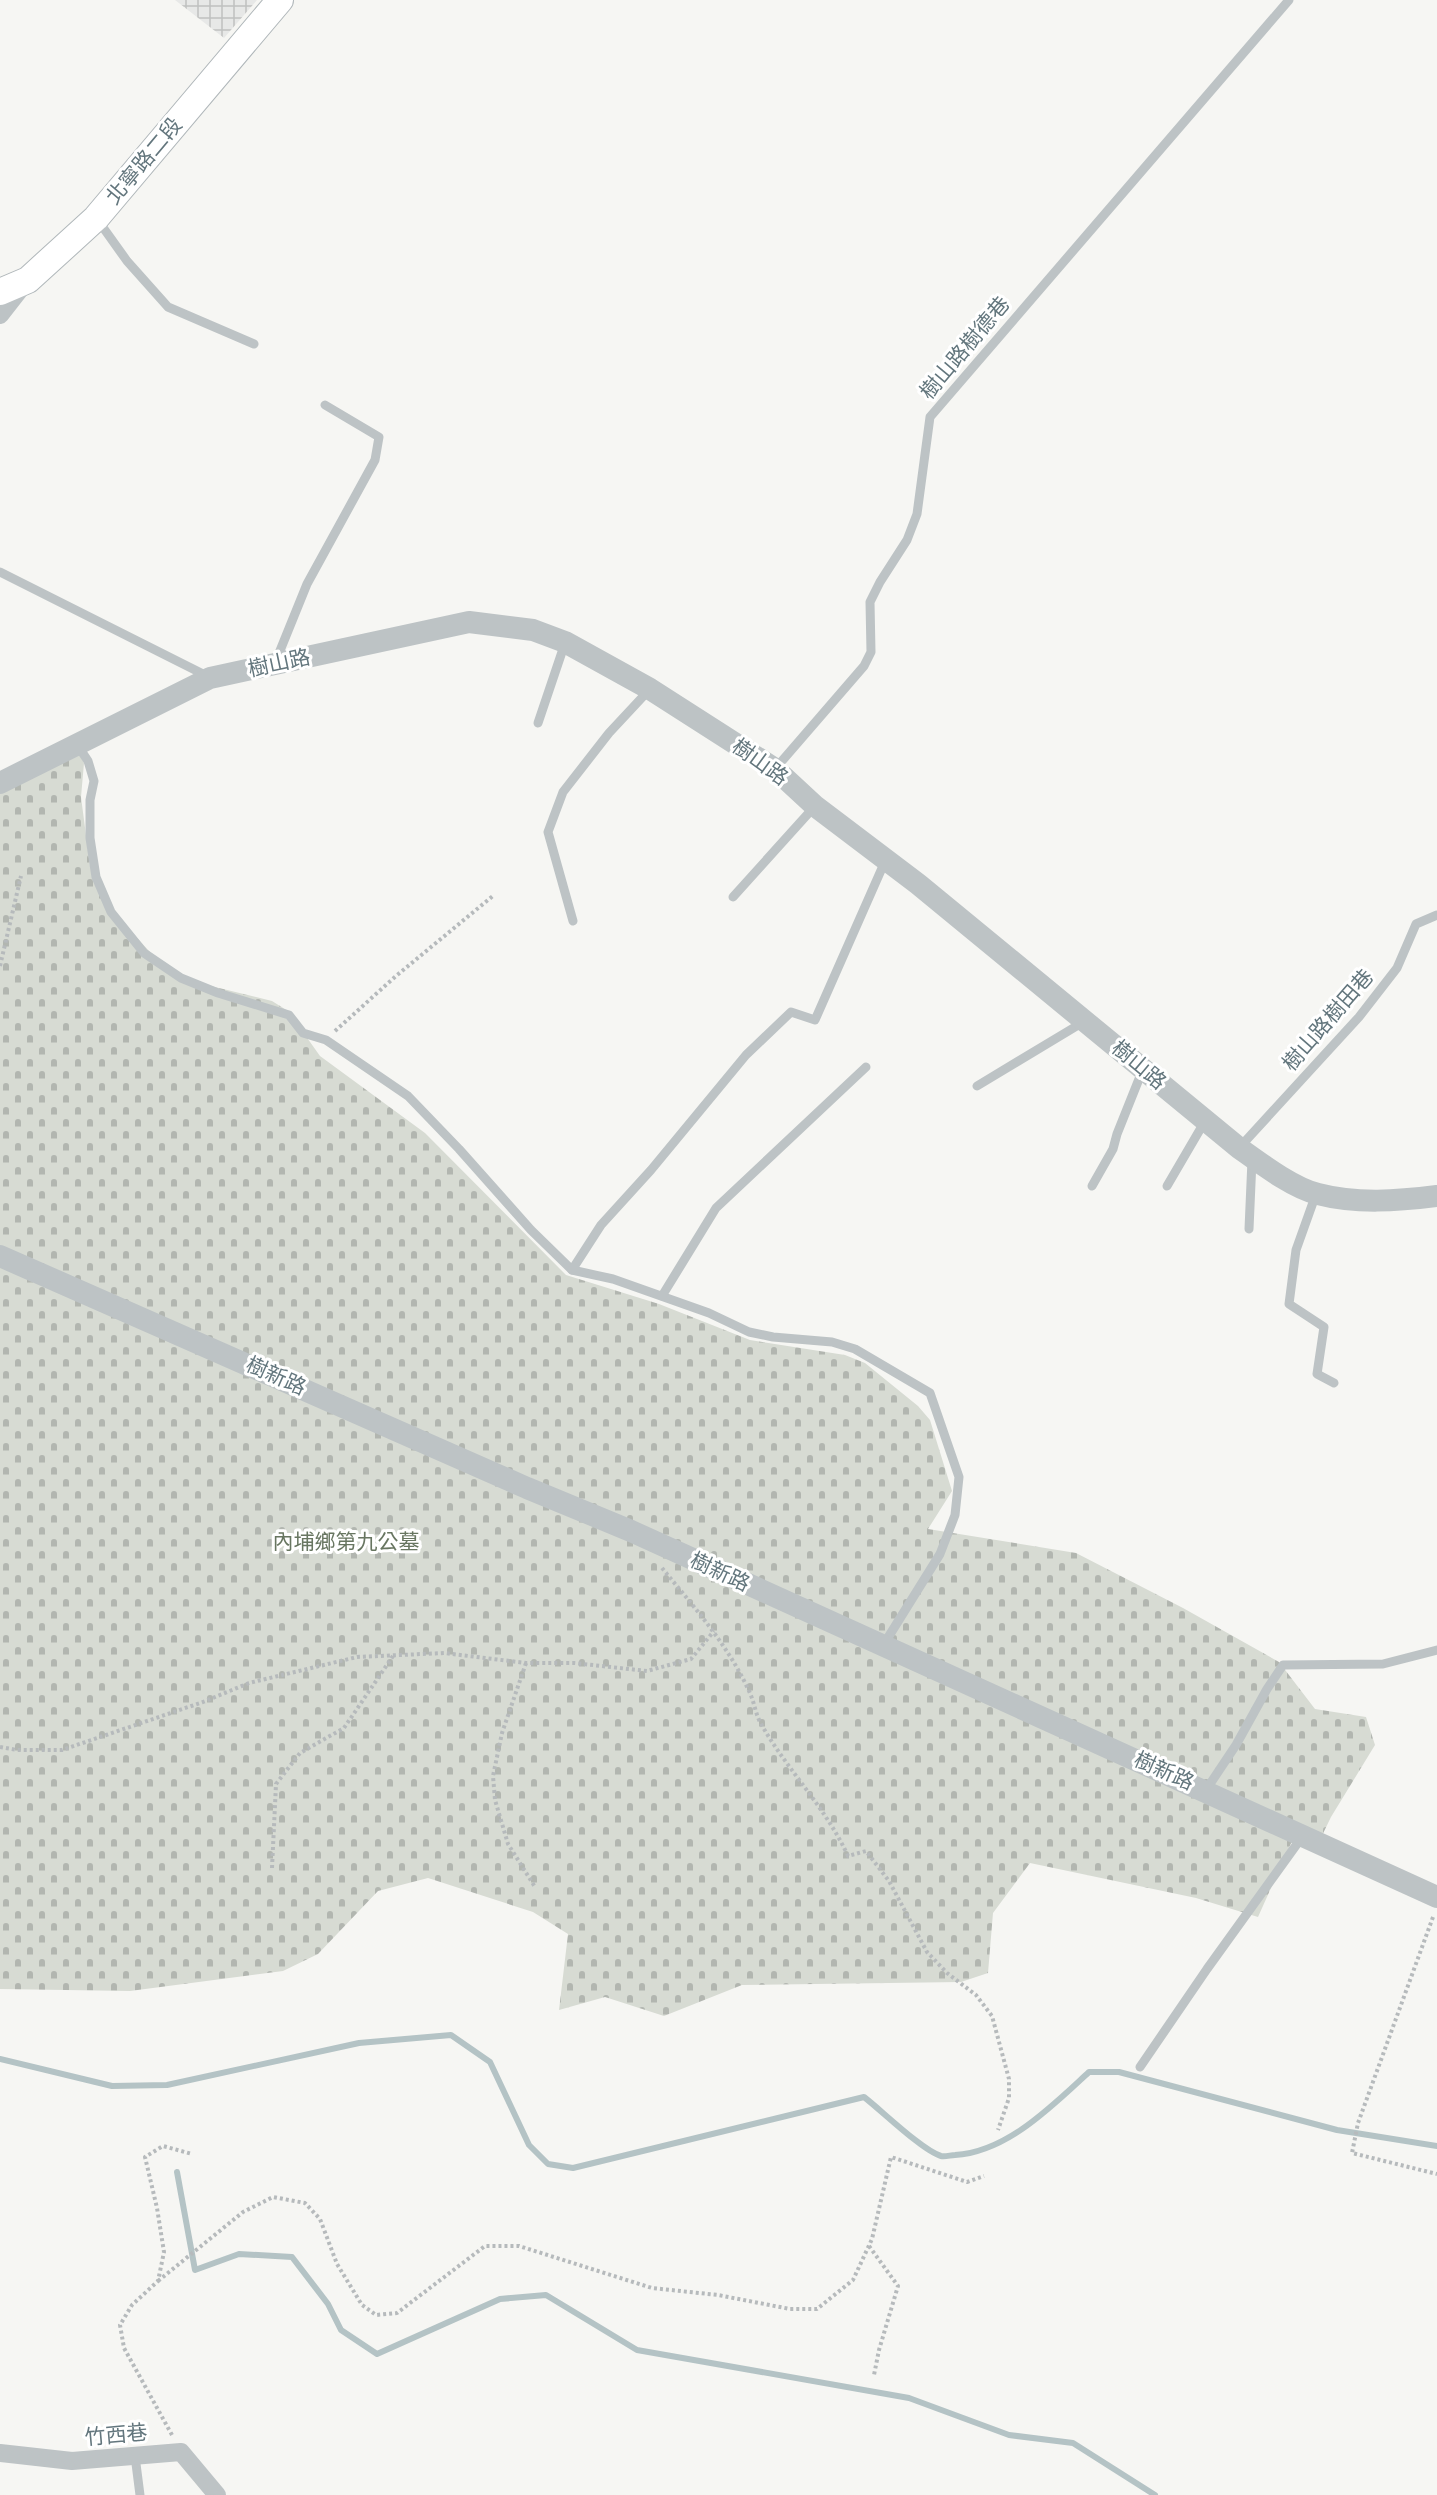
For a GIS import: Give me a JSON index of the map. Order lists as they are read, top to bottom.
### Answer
{
  "streets": {
    "main road": ["北寧路二段"],
    "street": ["樹山路", "樹新路", "竹西巷"],
    "lane": ["樹山路樹德巷", "樹山路樹田巷"]
  },
  "crossings": [
    ["樹山路樹德巷", "樹山路"],
    ["樹山路", "樹山路樹田巷"]
  ],
  "parks": ["內埔鄉第九公墓"]
}
